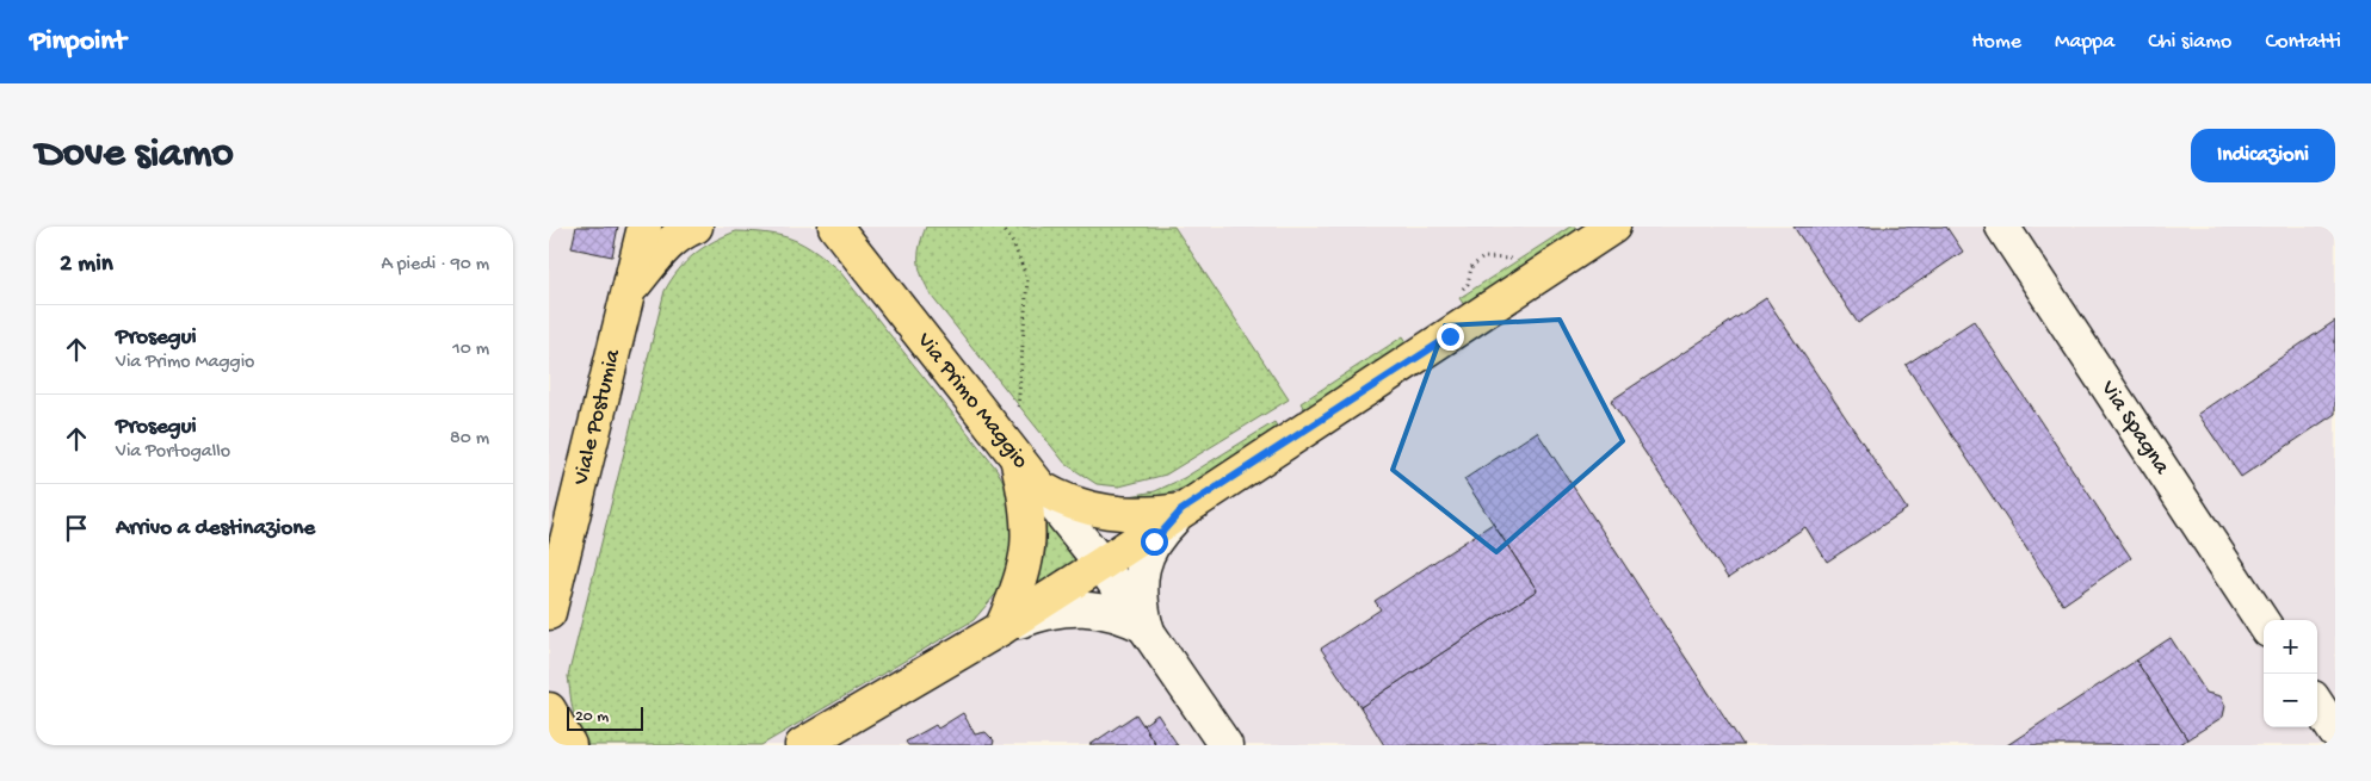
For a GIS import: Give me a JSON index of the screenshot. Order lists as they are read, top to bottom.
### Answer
{
  "streets": {
    "main road": ["Via Primo Maggio", "Viale Postumia"],
    "street": ["Via Spagna"]
  },
  "scale_bar": "20 m",
  "page": {
    "header": "Pinpoint",
    "nav": [
      "Home",
      "Mappa",
      "Chi siamo",
      "Contatti"
    ],
    "buttons": "Indicazioni",
    "title": "Dove siamo",
    "heading": ["2 min", "A piedi · 90 m"],
    "list": [
      ["Prosegui", "Via Primo Maggio", "10 m"],
      ["Prosegui", "Via Portogallo", "80 m"],
      "Arrivo a destinazione"
    ],
    "map_buttons": ["+", "−"],
    "scale": "20 m"
  }
}
